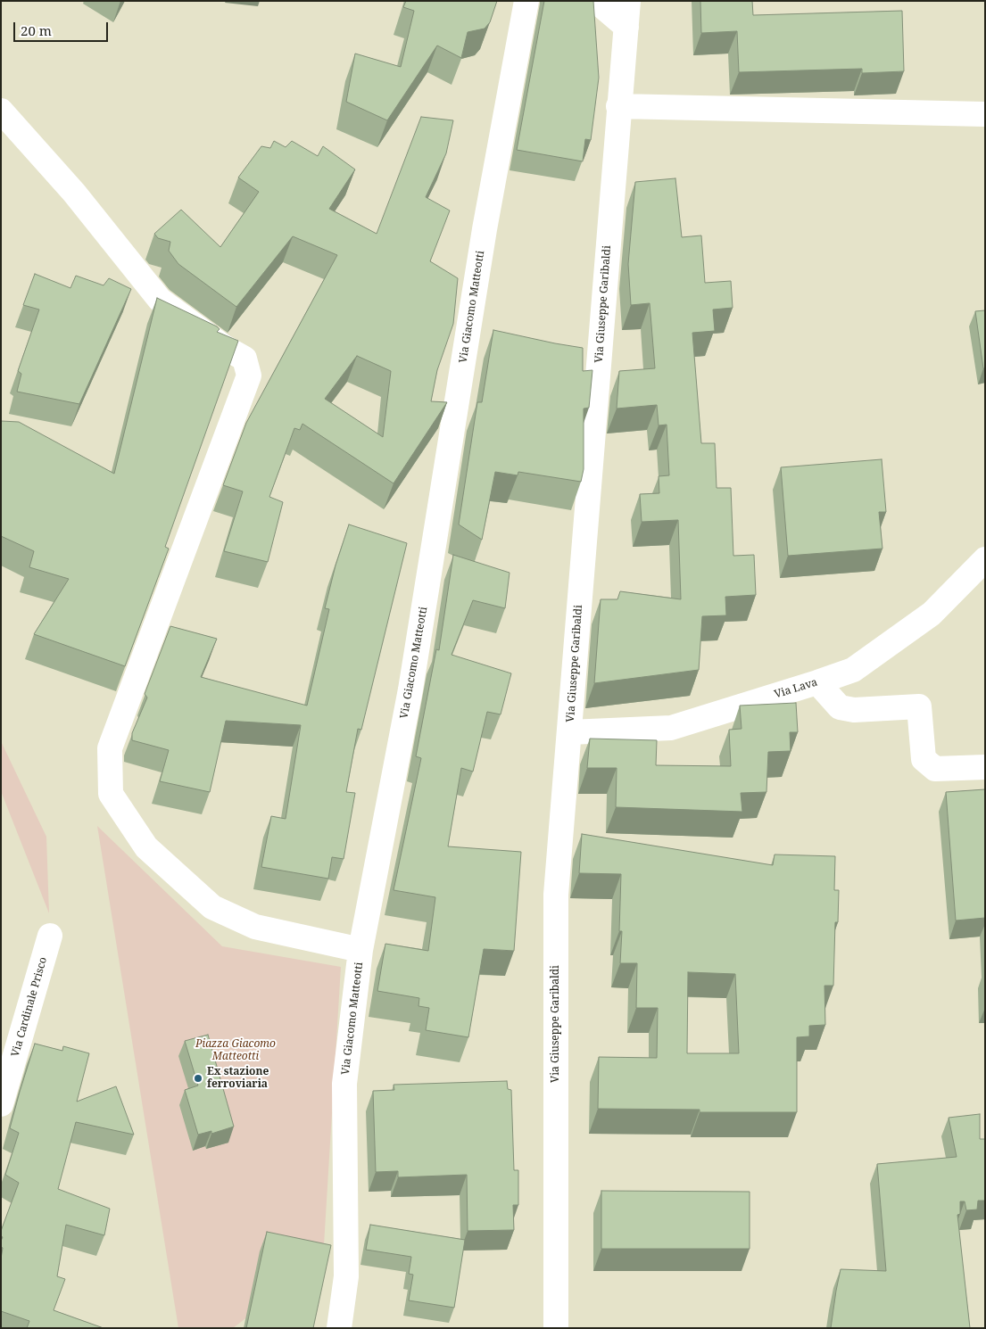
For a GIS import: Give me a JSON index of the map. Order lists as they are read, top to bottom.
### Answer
{
  "streets": {
    "street": [
      "Via Giuseppe Garibaldi",
      "Via Giacomo Matteotti",
      "Via Lava",
      "Via Cardinale Prisco"
    ]
  },
  "crossings": [
    ["Via Giuseppe Garibaldi", "Via Lava"]
  ],
  "parks": ["Piazza Giacomo Matteotti"],
  "places": ["Ex stazione ferroviaria"],
  "scale_bar": "20 m"
}
